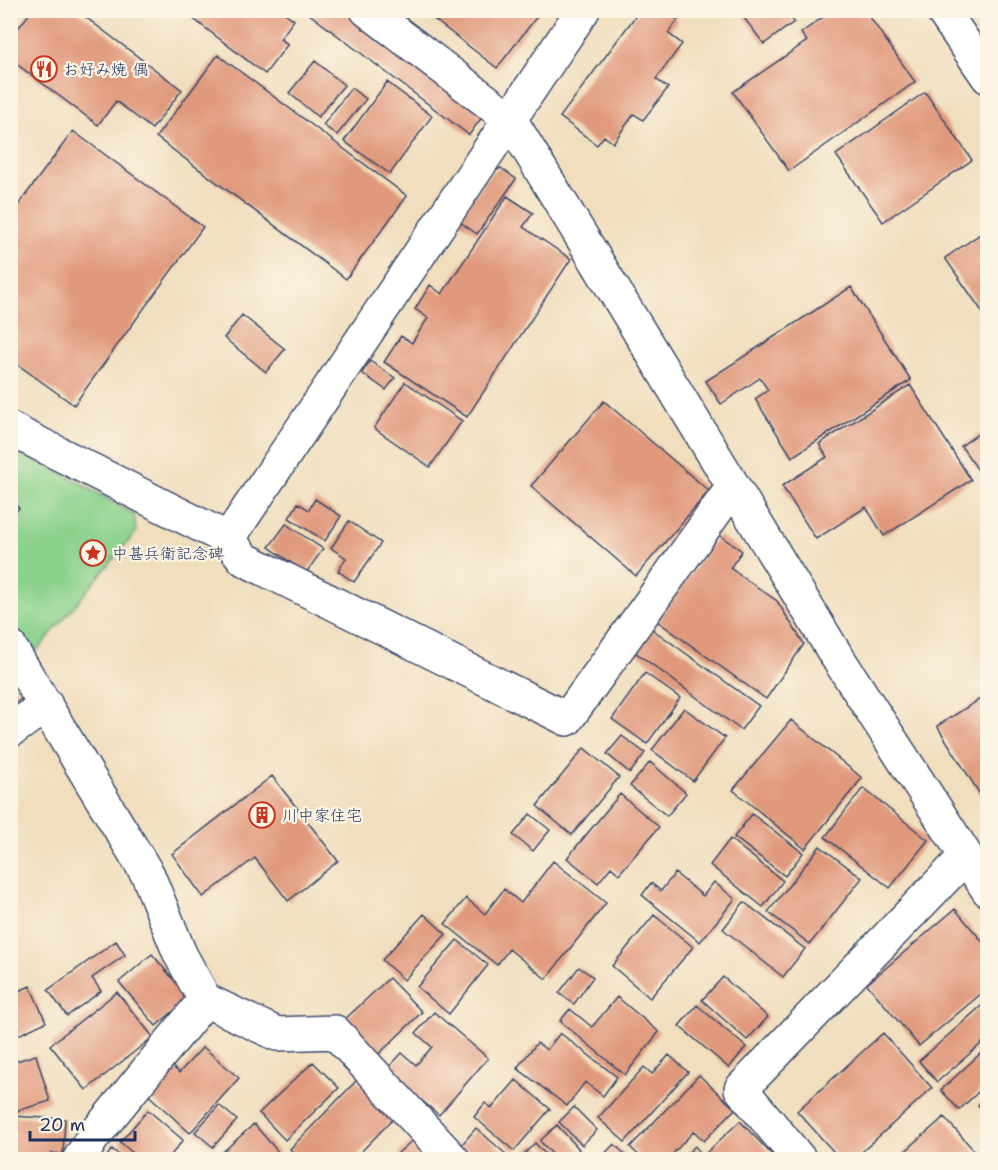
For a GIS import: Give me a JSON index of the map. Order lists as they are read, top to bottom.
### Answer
{
  "places": {
    "restaurant": ["お好み焼 偶"],
    "place": ["中甚兵衛記念碑"],
    "building": ["川中家住宅"]
  },
  "scale_bar": "20 m"
}
